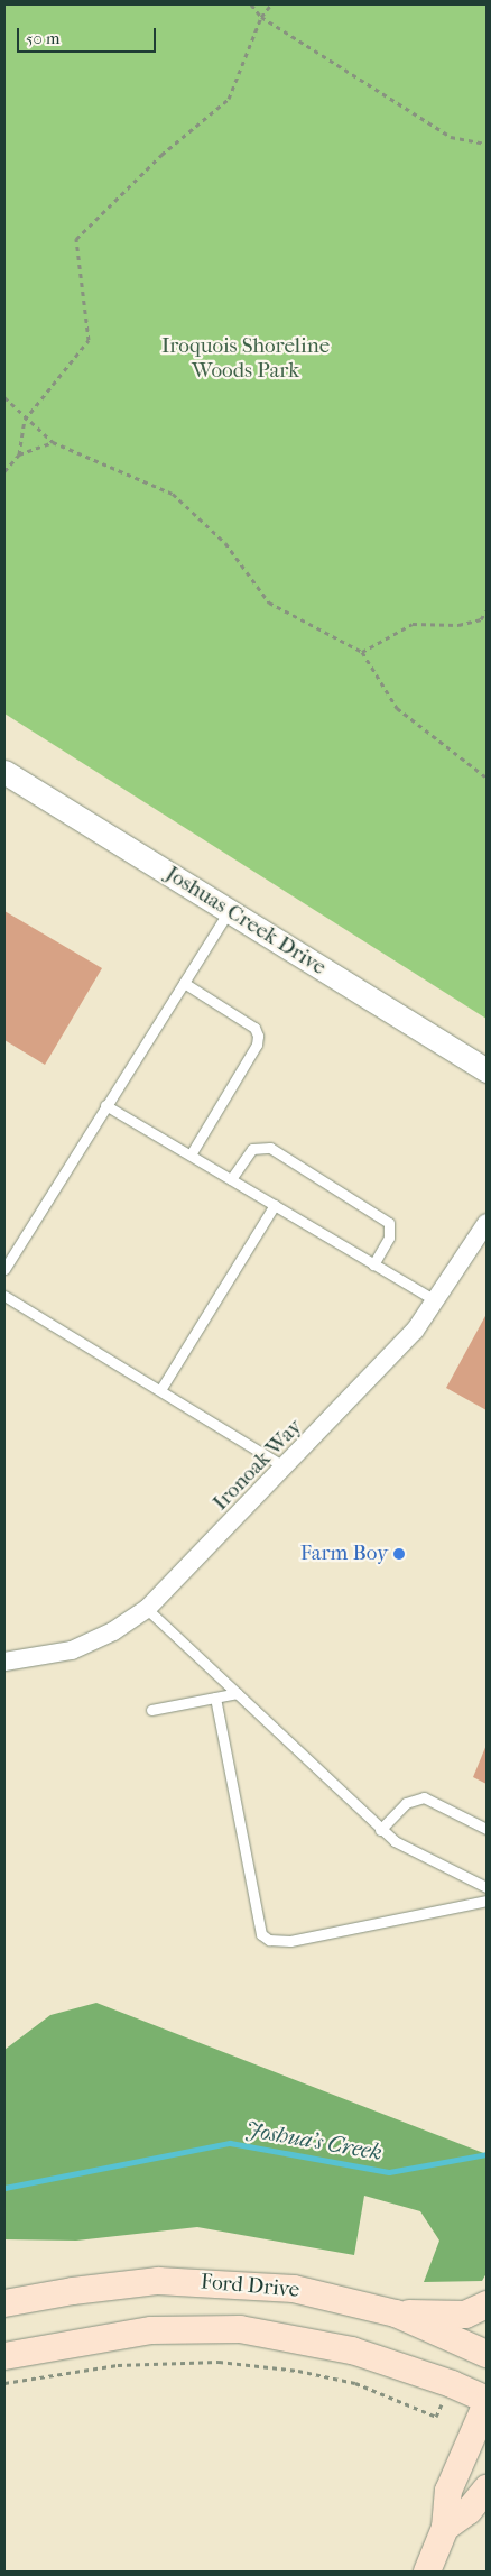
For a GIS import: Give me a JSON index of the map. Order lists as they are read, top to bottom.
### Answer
{
  "streets": {
    "main road": ["Ford Drive"],
    "street": ["Joshuas Creek Drive", "Ironoak Way"]
  },
  "water": ["Joshua's Creek"],
  "parks": ["Iroquois Shoreline Woods Park"],
  "places": ["Farm Boy"],
  "scale_bar": "50 m"
}
